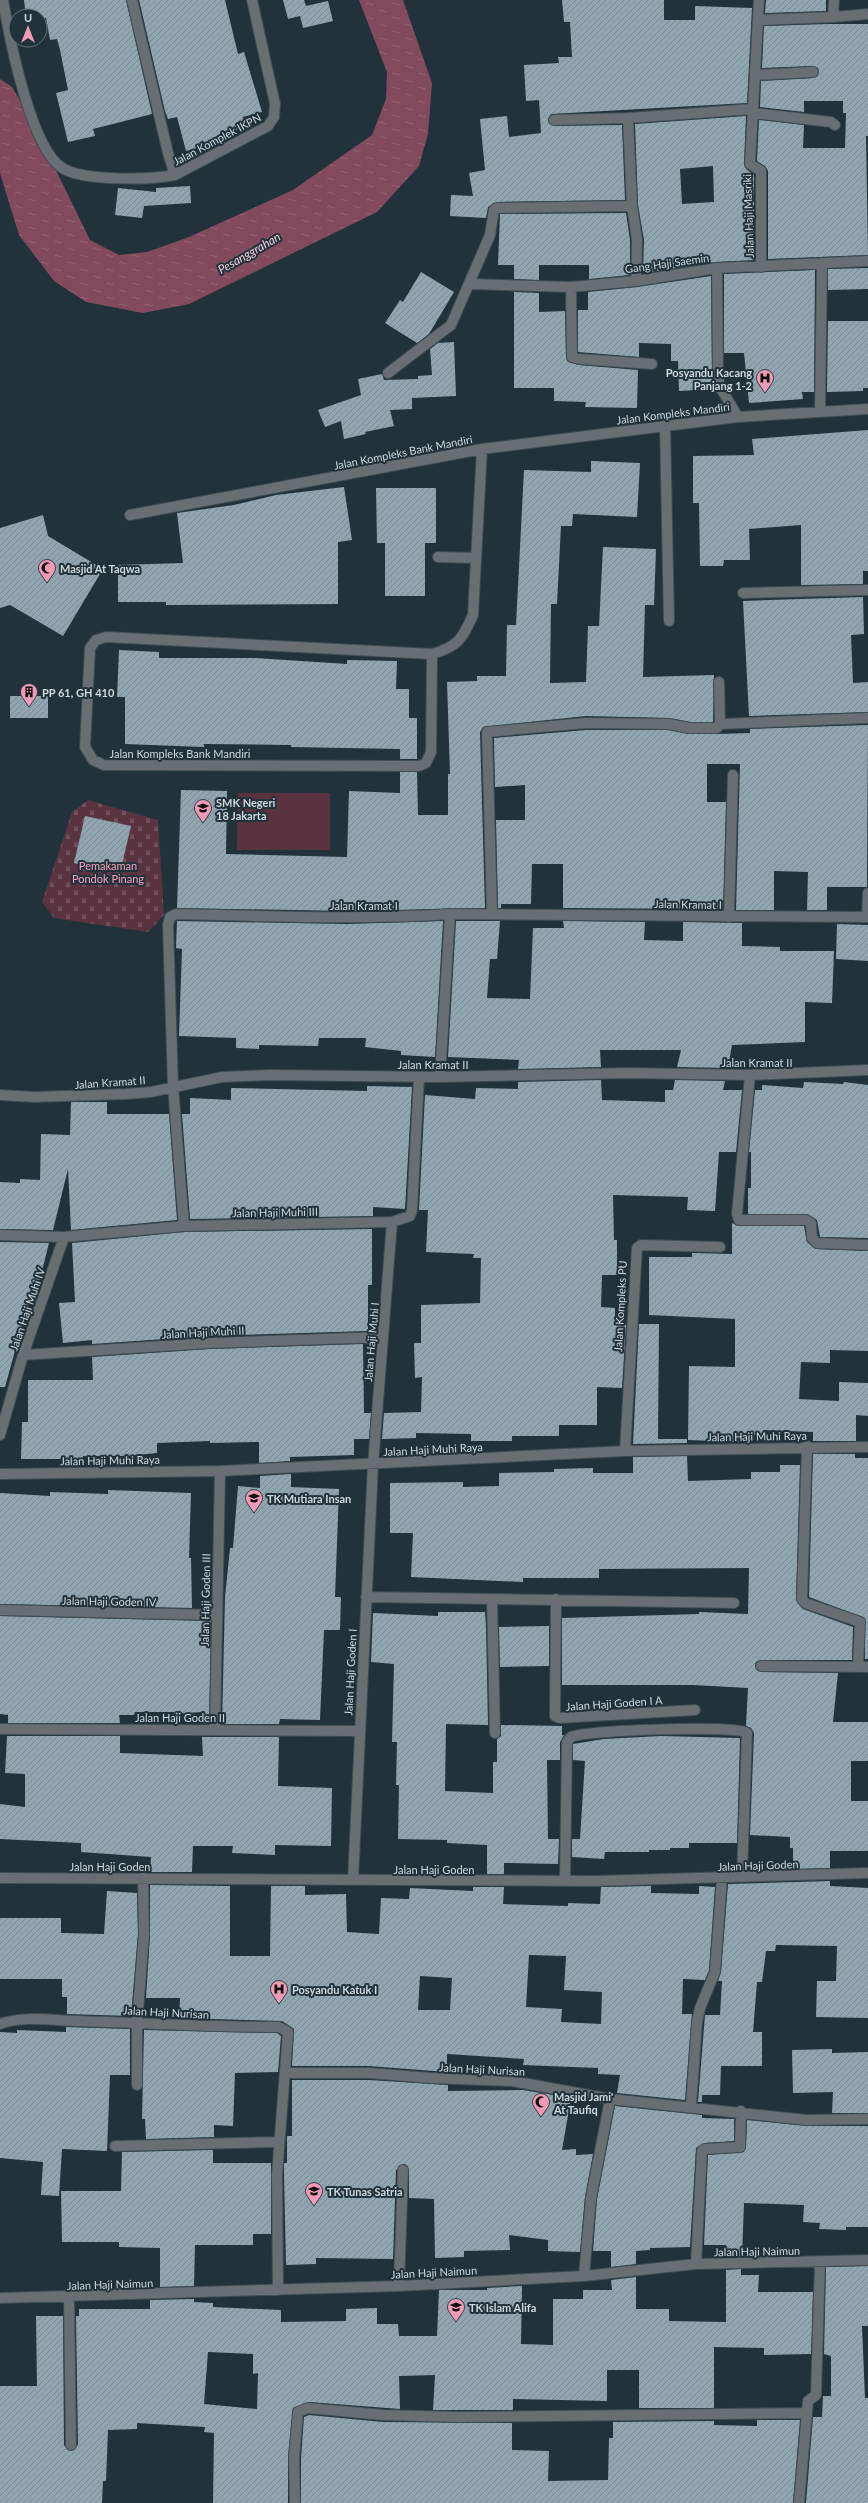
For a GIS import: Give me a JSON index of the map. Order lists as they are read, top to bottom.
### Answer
{
  "streets": {
    "street": [
      "Jalan Komplek IKPN",
      "Jalan Haji Masriki",
      "Gang Haji Saemin",
      "Jalan Kompleks Mandiri",
      "Jalan Kompleks Bank Mandiri",
      "Jalan Kramat I",
      "Jalan Kramat II",
      "Jalan Haji Muhi III",
      "Jalan Kompleks PU",
      "Jalan Haji Muhi IV",
      "Jalan Haji Muhi II",
      "Jalan Haji Muhi I",
      "Jalan Haji Muhi Raya",
      "Jalan Haji Goden III",
      "Jalan Haji Goden IV",
      "Jalan Haji Goden I",
      "Jalan Haji Goden I A",
      "Jalan Haji Goden II",
      "Jalan Haji Goden",
      "Jalan Haji Nurisan",
      "Jalan Haji Naimun"
    ]
  },
  "crossings": [
    ["Jalan Haji Masriki", "Gang Haji Saemin"],
    ["Jalan Kompleks Mandiri", "Jalan Kompleks Bank Mandiri"],
    ["Jalan Kramat I", "Jalan Kramat II"],
    ["Jalan Kramat I", "Jalan Haji Muhi III"],
    ["Jalan Kramat II", "Jalan Haji Muhi III"],
    ["Jalan Haji Muhi III", "Jalan Haji Muhi IV"],
    ["Jalan Haji Muhi III", "Jalan Haji Muhi I"],
    ["Jalan Kompleks PU", "Jalan Haji Muhi Raya"],
    ["Jalan Haji Muhi IV", "Jalan Haji Muhi II"],
    ["Jalan Haji Muhi II", "Jalan Haji Muhi I"],
    ["Jalan Haji Muhi I", "Jalan Haji Muhi Raya"],
    ["Jalan Haji Muhi I", "Jalan Haji Goden I"],
    ["Jalan Haji Muhi Raya", "Jalan Haji Goden III"],
    ["Jalan Haji Muhi Raya", "Jalan Haji Goden I"],
    ["Jalan Haji Goden III", "Jalan Haji Goden IV"],
    ["Jalan Haji Goden III", "Jalan Haji Goden II"],
    ["Jalan Haji Goden I", "Jalan Haji Goden II"],
    ["Jalan Haji Goden I", "Jalan Haji Goden"],
    ["Jalan Haji Nurisan", "Jalan Haji Naimun"]
  ],
  "water": ["Pesanggrahan"],
  "parks": ["Pemakaman Pondok Pinang"],
  "places": {
    "hospital": ["Posyandu Kacang Panjang 1-2", "Posyandu Katuk I"],
    "mosque": ["Masjid At Taqwa", "Masjid Jami' At Taufiq"],
    "building": ["PP 61, GH 410"],
    "school or university": [
      "SMK Negeri 18 Jakarta",
      "TK Mutiara Insan",
      "TK Tunas Satria",
      "TK Islam Alifa"
    ]
  },
  "north": "top"
}
